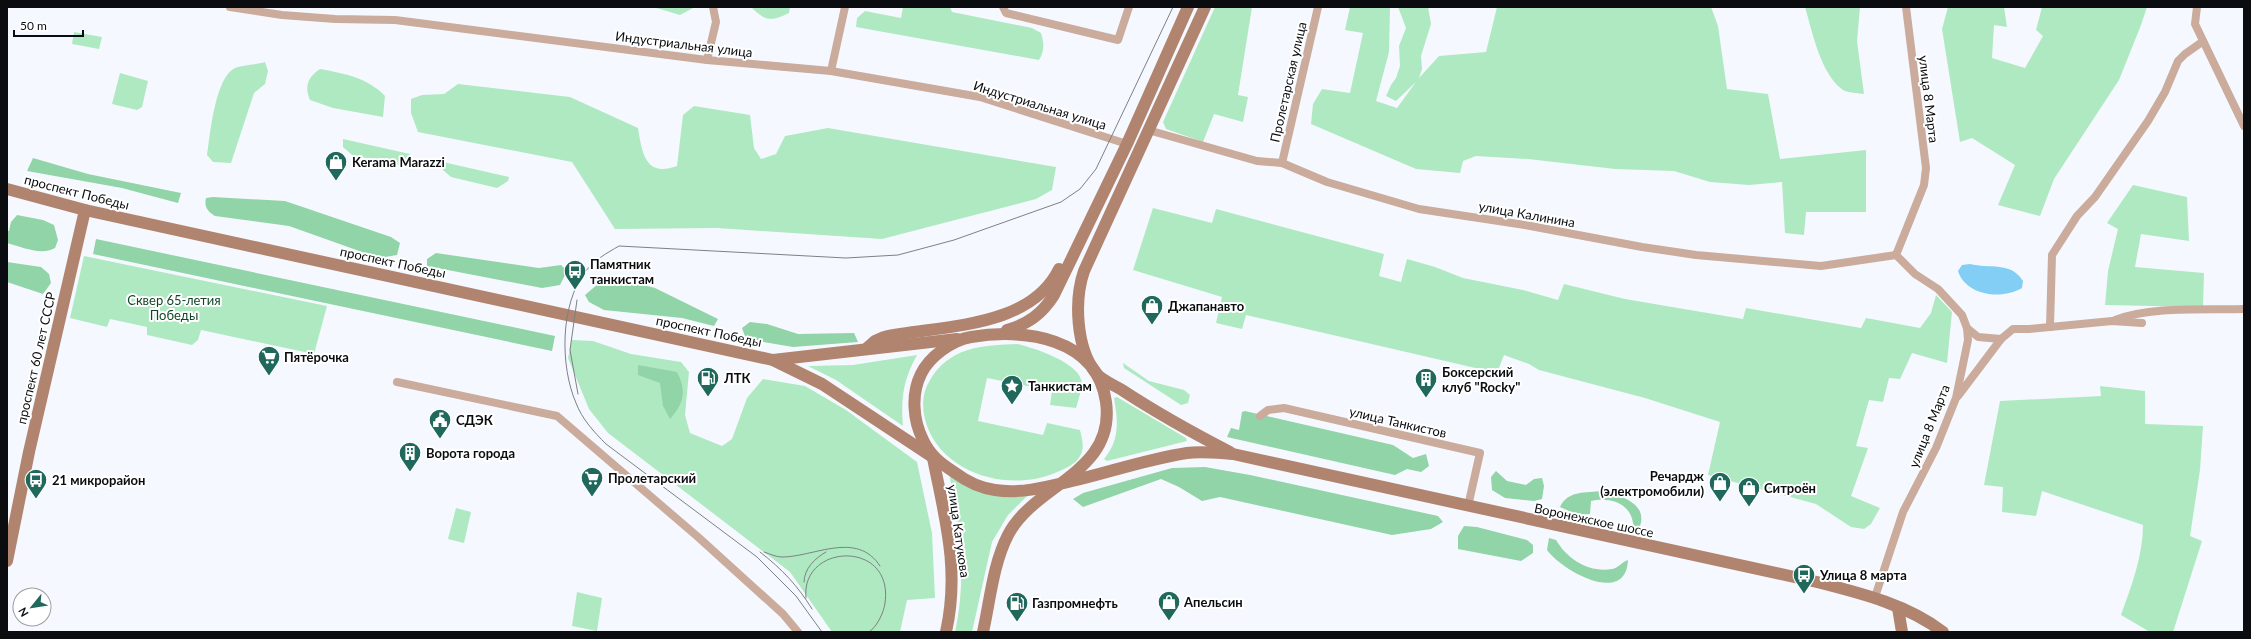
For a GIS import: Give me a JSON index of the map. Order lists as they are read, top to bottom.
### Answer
{
  "streets": {
    "main road": [
      "проспект Победы",
      "проспект 60 лет СССР",
      "Воронежское шоссе",
      "улица Катукова"
    ],
    "street": [
      "Индустриальная улица",
      "Пролетарская улица",
      "улица 8 Марта",
      "улица Калинина",
      "улица Танкистов"
    ]
  },
  "crossings": [
    ["Пролетарская улица", "улица Калинина"],
    ["улица 8 Марта", "улица Калинина"],
    ["улица 8 Марта", "Воронежское шоссе"],
    ["проспект Победы", "проспект 60 лет СССР"],
    ["улица Танкистов", "Воронежское шоссе"]
  ],
  "parks": ["Сквер 65-летия Победы"],
  "places": {
    "shop": [
      "Kerama Marazzi",
      "Джапанавто",
      "Речардж (электромобили)",
      "Ситроён",
      "Апельсин"
    ],
    "bus stop": ["Памятник танкистам", "21 микрорайон", "Улица 8 марта"],
    "supermarket": ["Пятёрочка", "Пролетарский"],
    "fuel station": ["ЛТК", "Газпромнефть"],
    "building": ["Боксерский клуб \"Rocky\"", "Ворота города"],
    "place": ["Танкистам"],
    "public building": ["СДЭК"]
  },
  "scale_bar": "50 m",
  "north": "bottom left"
}
